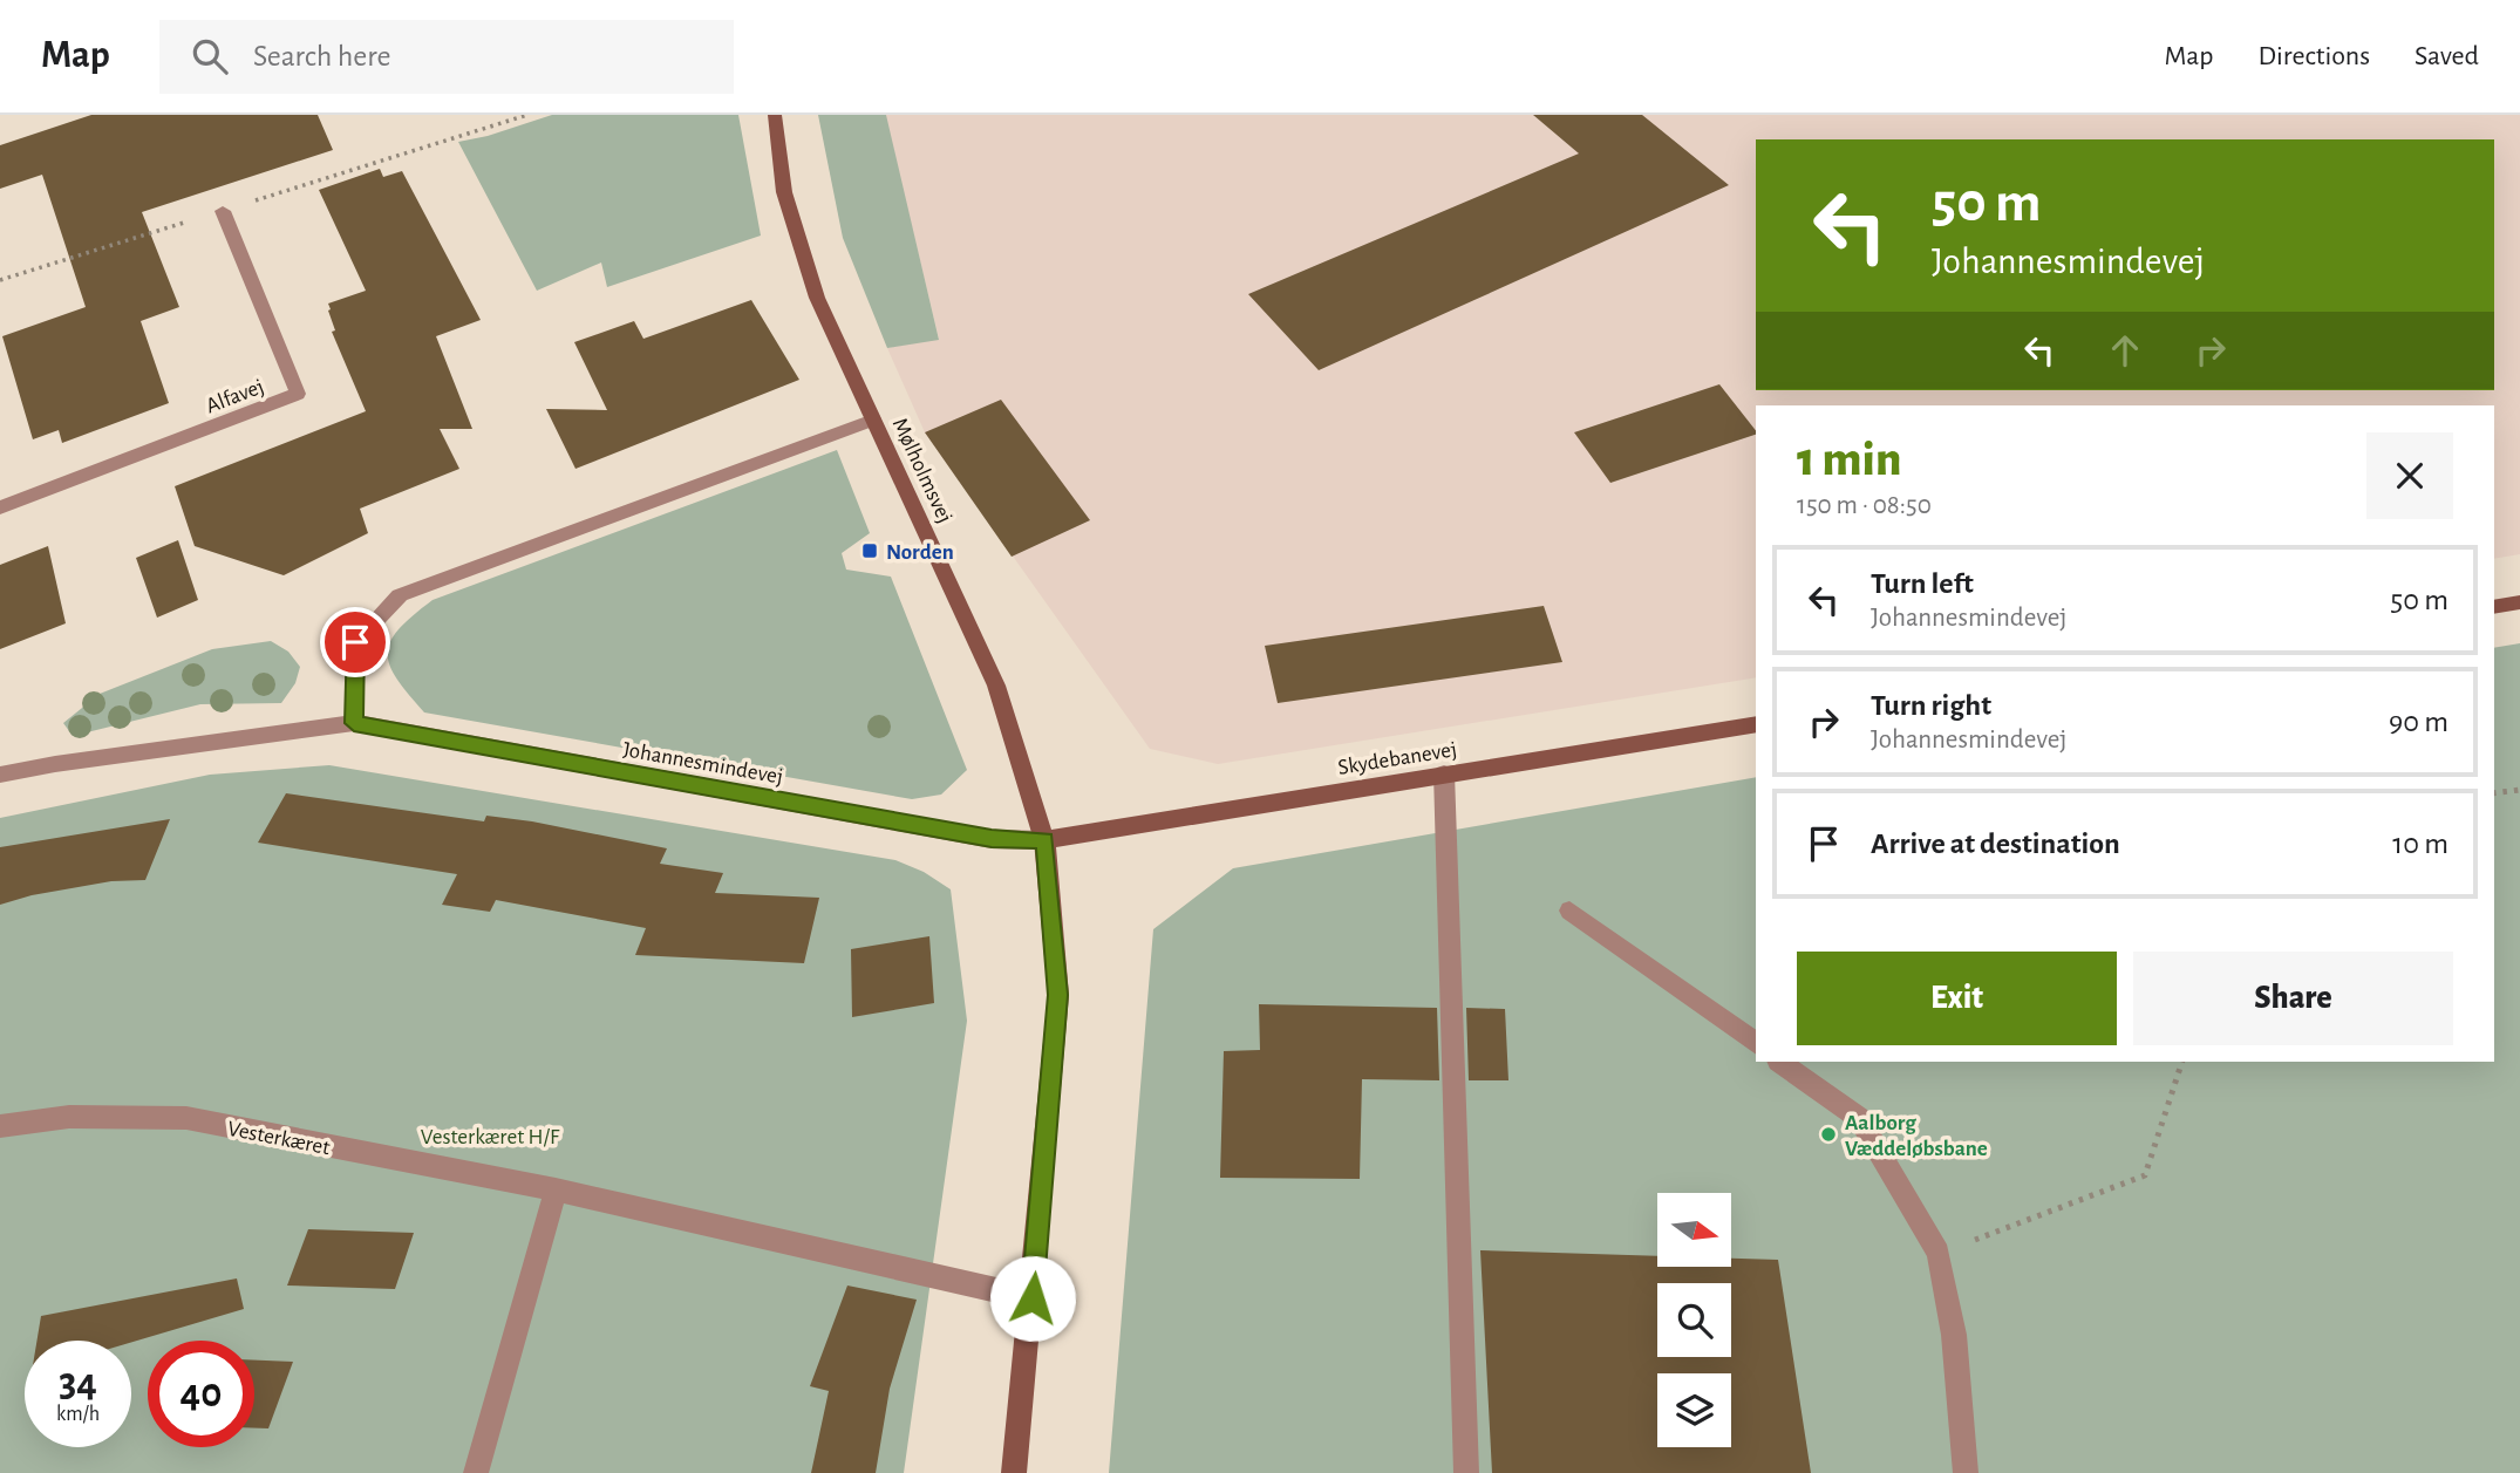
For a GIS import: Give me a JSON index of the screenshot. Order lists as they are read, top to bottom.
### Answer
{
  "streets": {
    "street": [
      "Alfavej",
      "Mølholmsvej",
      "Skydebanevej",
      "Johannesmindevej",
      "Vesterkæret"
    ]
  },
  "crossings": [
    ["Mølholmsvej", "Skydebanevej"],
    ["Mølholmsvej", "Johannesmindevej"],
    ["Mølholmsvej", "Vesterkæret"],
    ["Skydebanevej", "Johannesmindevej"]
  ],
  "parks": ["Vesterkæret H/F"],
  "places": {
    "transit": ["Norden"],
    "other": ["Aalborg Væddeløbsbane"]
  },
  "north": "right",
  "page": {
    "header": "Map",
    "search": "Search here",
    "nav": ["Map", "Directions", "Saved"],
    "turn": ["50 m", "Johannesmindevej"],
    "heading": ["1 min", "150 m · 08:50"],
    "list": [
      {
        "name": "Turn left",
        "note": "Johannesmindevej",
        "value": "50 m"
      },
      {
        "name": "Turn right",
        "note": "Johannesmindevej",
        "value": "90 m"
      },
      {
        "name": "Arrive at destination",
        "value": "10 m"
      }
    ],
    "buttons": ["Exit", "Share"],
    "speed": "34 km/h",
    "limit": "40"
  }
}
